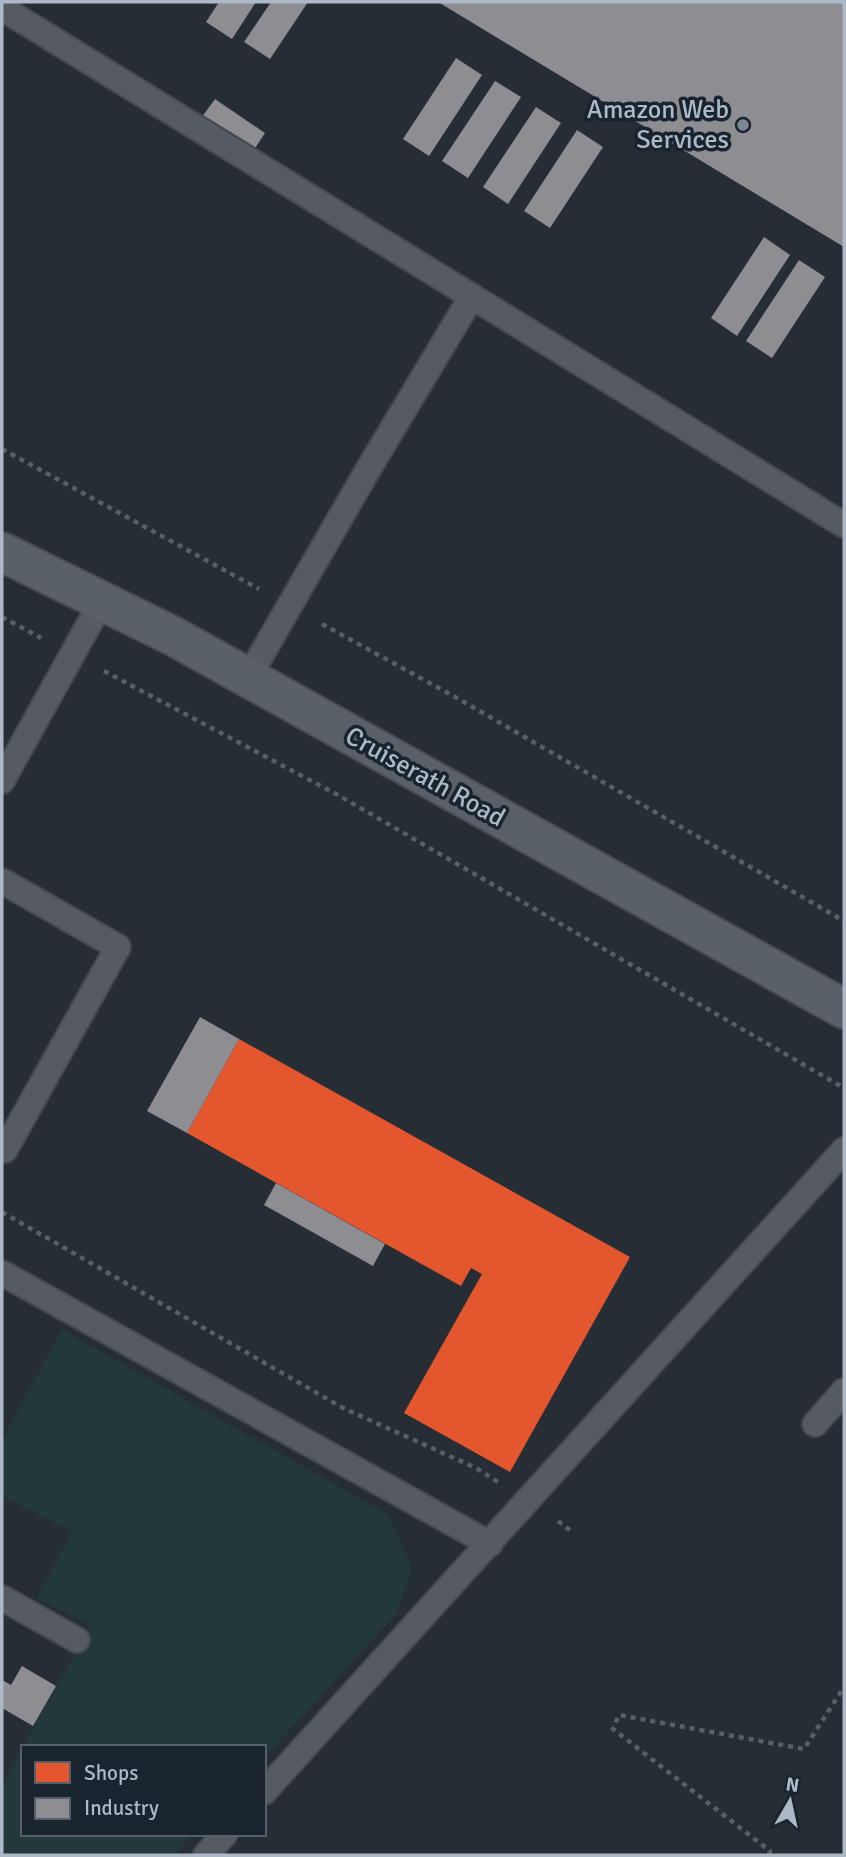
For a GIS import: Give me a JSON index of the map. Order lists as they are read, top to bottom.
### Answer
{
  "streets": {
    "main road": ["Cruiserath Road"]
  },
  "places": ["Amazon Web Services"],
  "legend": ["Shops", "Industry"],
  "north": "top"
}
